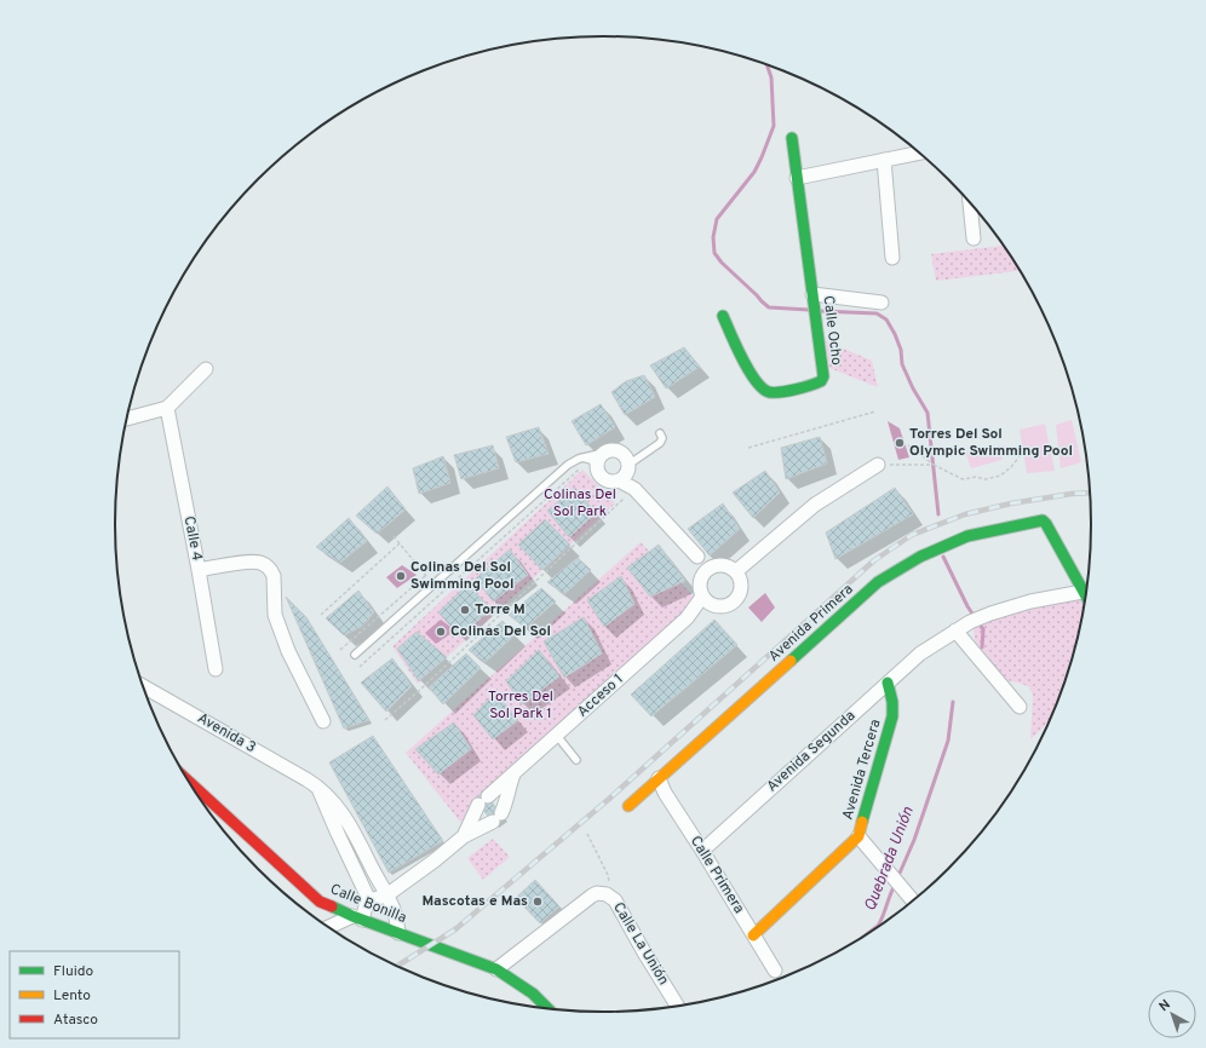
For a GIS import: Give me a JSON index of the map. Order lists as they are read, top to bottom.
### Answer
{
  "streets": {
    "street": [
      "Calle Ocho",
      "Calle 4",
      "Avenida Primera",
      "Acceso 1",
      "Avenida 3",
      "Avenida Segunda",
      "Avenida Tercera",
      "Calle Primera",
      "Calle Bonilla",
      "Calle La Unión"
    ]
  },
  "crossings": [
    ["Avenida Primera", "Avenida Segunda"],
    ["Avenida Primera", "Calle Primera"],
    ["Acceso 1", "Avenida 3"],
    ["Avenida 3", "Calle Bonilla"],
    ["Avenida Segunda", "Avenida Tercera"],
    ["Avenida Segunda", "Calle Primera"],
    ["Avenida Tercera", "Calle Primera"],
    ["Calle Bonilla", "Calle La Unión"]
  ],
  "water": ["Quebrada Unión"],
  "parks": ["Colinas Del Sol Park", "Torres Del Sol Park 1"],
  "places": [
    "Torres Del Sol Olympic Swimming Pool",
    "Colinas Del Sol Swimming Pool",
    "Torre M",
    "Colinas Del Sol",
    "Mascotas e Mas"
  ],
  "legend": ["Fluido", "Lento", "Atasco"],
  "north": "top left"
}
